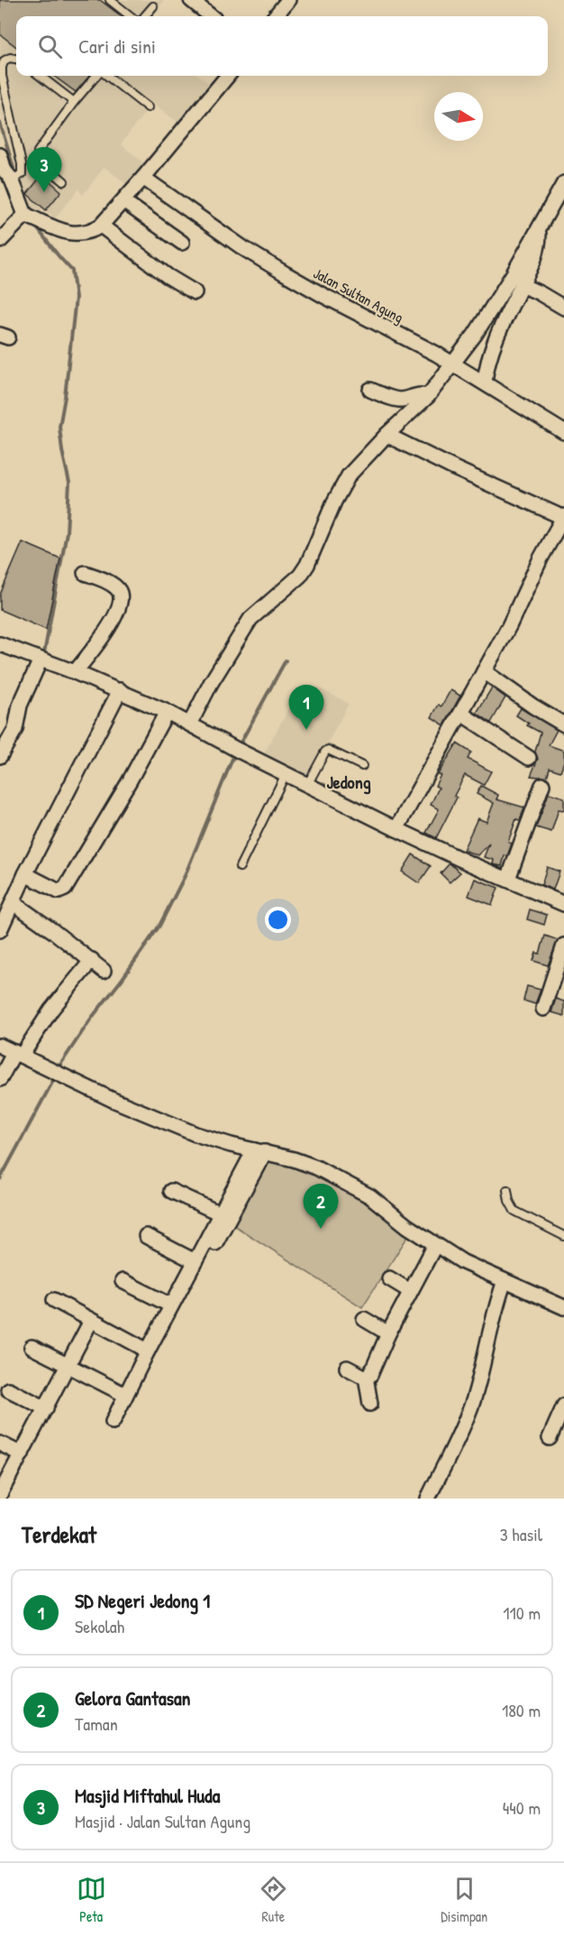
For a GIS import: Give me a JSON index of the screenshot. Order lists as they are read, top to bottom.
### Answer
{
  "streets": {
    "street": ["Jalan Sultan Agung"]
  },
  "districts": ["Jedong"],
  "north": "right",
  "page": {
    "search": "Cari di sini",
    "pins": ["3", "1", "2"],
    "heading": ["Terdekat", "3 hasil"],
    "list": [
      {
        "mark": "1",
        "name": "SD Negeri Jedong 1",
        "note": "Sekolah",
        "value": "110 m"
      },
      {
        "mark": "2",
        "name": "Gelora Gantasan",
        "note": "Taman",
        "value": "180 m"
      },
      {
        "mark": "3",
        "name": "Masjid Miftahul Huda",
        "note": "Masjid · Jalan Sultan Agung",
        "value": "440 m"
      }
    ],
    "nav": ["Peta", "Rute", "Disimpan"]
  }
}
